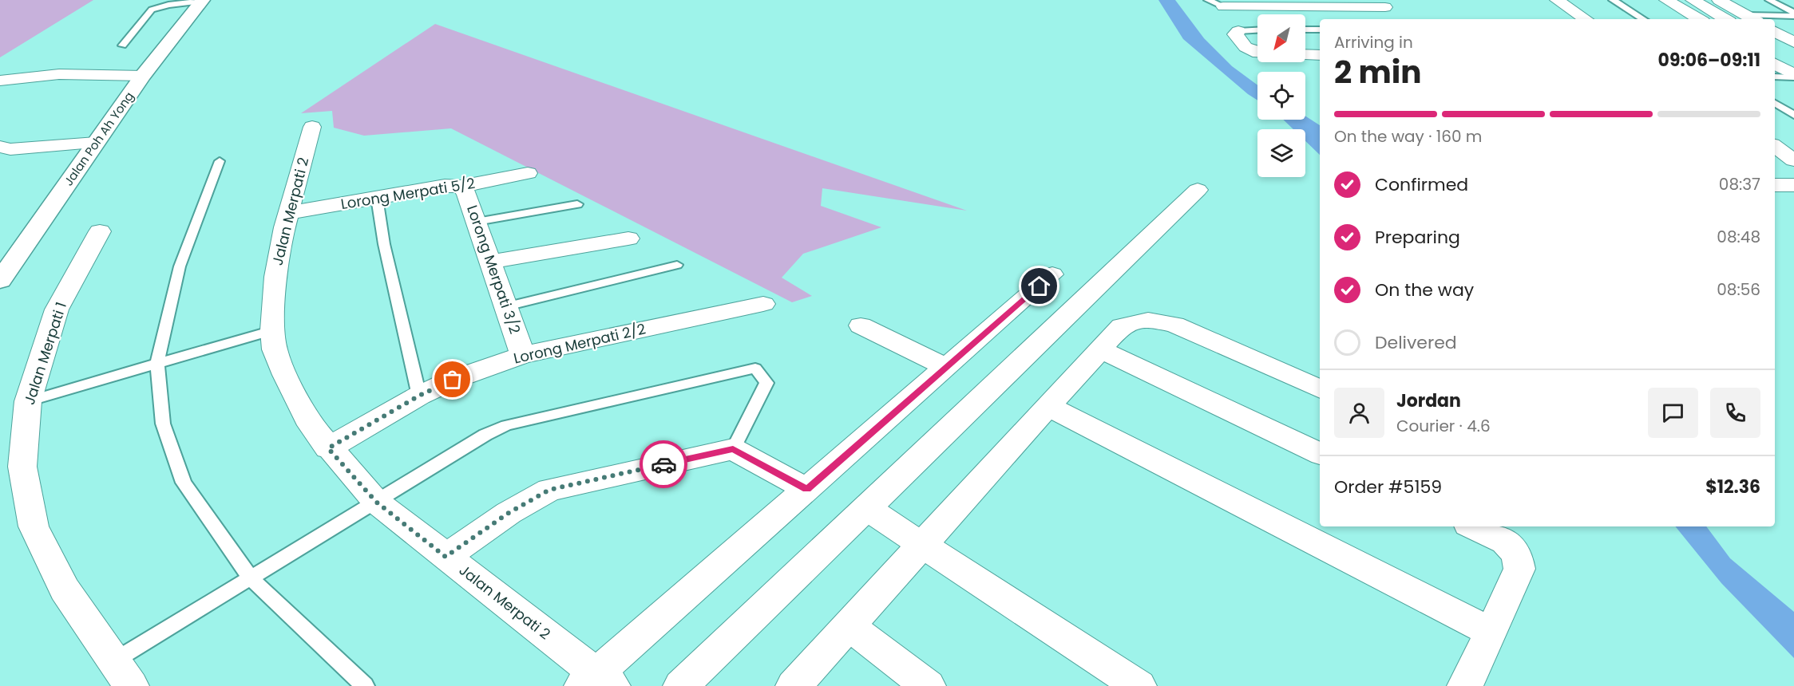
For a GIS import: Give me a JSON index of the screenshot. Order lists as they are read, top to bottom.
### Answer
{
  "streets": {
    "main road": ["Jalan Poh Ah Yong"],
    "street": [
      "Lorong Merpati 5/2",
      "Jalan Merpati 2",
      "Lorong Merpati 3/2",
      "Lorong Merpati 2/2",
      "Jalan Merpati 1"
    ]
  },
  "crossings": [
    ["Lorong Merpati 5/2", "Jalan Merpati 2"],
    ["Lorong Merpati 5/2", "Lorong Merpati 3/2"],
    ["Jalan Merpati 2", "Lorong Merpati 2/2"],
    ["Lorong Merpati 3/2", "Lorong Merpati 2/2"]
  ],
  "north": "bottom left",
  "page": {
    "heading": ["2 min", "Arriving in", "09:06–09:11"],
    "panel": [
      "Jordan",
      "Courier · 4.6",
      "Order #5159",
      "$12.36"
    ],
    "bar": "On the way · 160 m",
    "list": [
      ["Confirmed", "08:37"],
      ["Preparing", "08:48"],
      ["On the way", "08:56"],
      "Delivered"
    ]
  }
}
